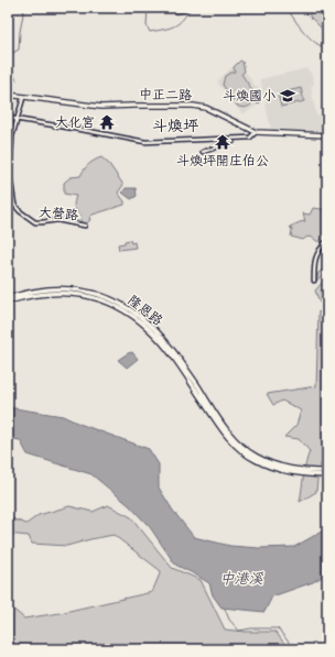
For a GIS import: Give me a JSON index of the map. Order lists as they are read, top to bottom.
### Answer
{
  "streets": {
    "main road": ["中正二路", "隆恩路"],
    "street": ["大營路"]
  },
  "crossings": [
    ["中正二路", "大營路"]
  ],
  "districts": ["斗煥坪"],
  "water": ["中港溪"],
  "places": {
    "school or university": ["斗煥國小"],
    "temple": ["大化宮", "斗煥坪開庄伯公"]
  }
}
